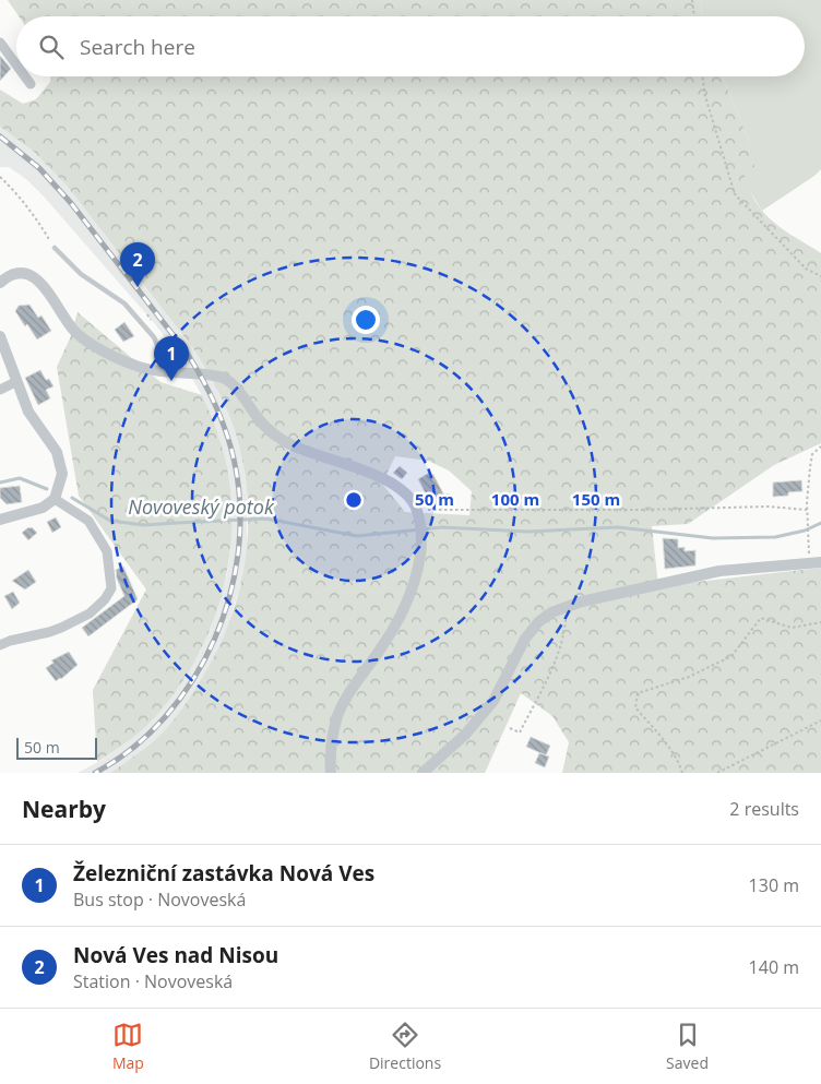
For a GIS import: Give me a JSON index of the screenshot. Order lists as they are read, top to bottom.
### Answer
{
  "water": ["Novoveský potok"],
  "scale_bar": "50 m",
  "page": {
    "search": "Search here",
    "pins": ["2", "1"],
    "scale": "50 m",
    "heading": ["Nearby", "2 results"],
    "list": [
      {
        "mark": "1",
        "name": "Železniční zastávka Nová Ves",
        "note": "Bus stop · Novoveská",
        "value": "130 m"
      },
      {
        "mark": "2",
        "name": "Nová Ves nad Nisou",
        "note": "Station · Novoveská",
        "value": "140 m"
      }
    ],
    "nav": ["Map", "Directions", "Saved"]
  },
  "rings": ["50 m", "100 m", "150 m"]
}
